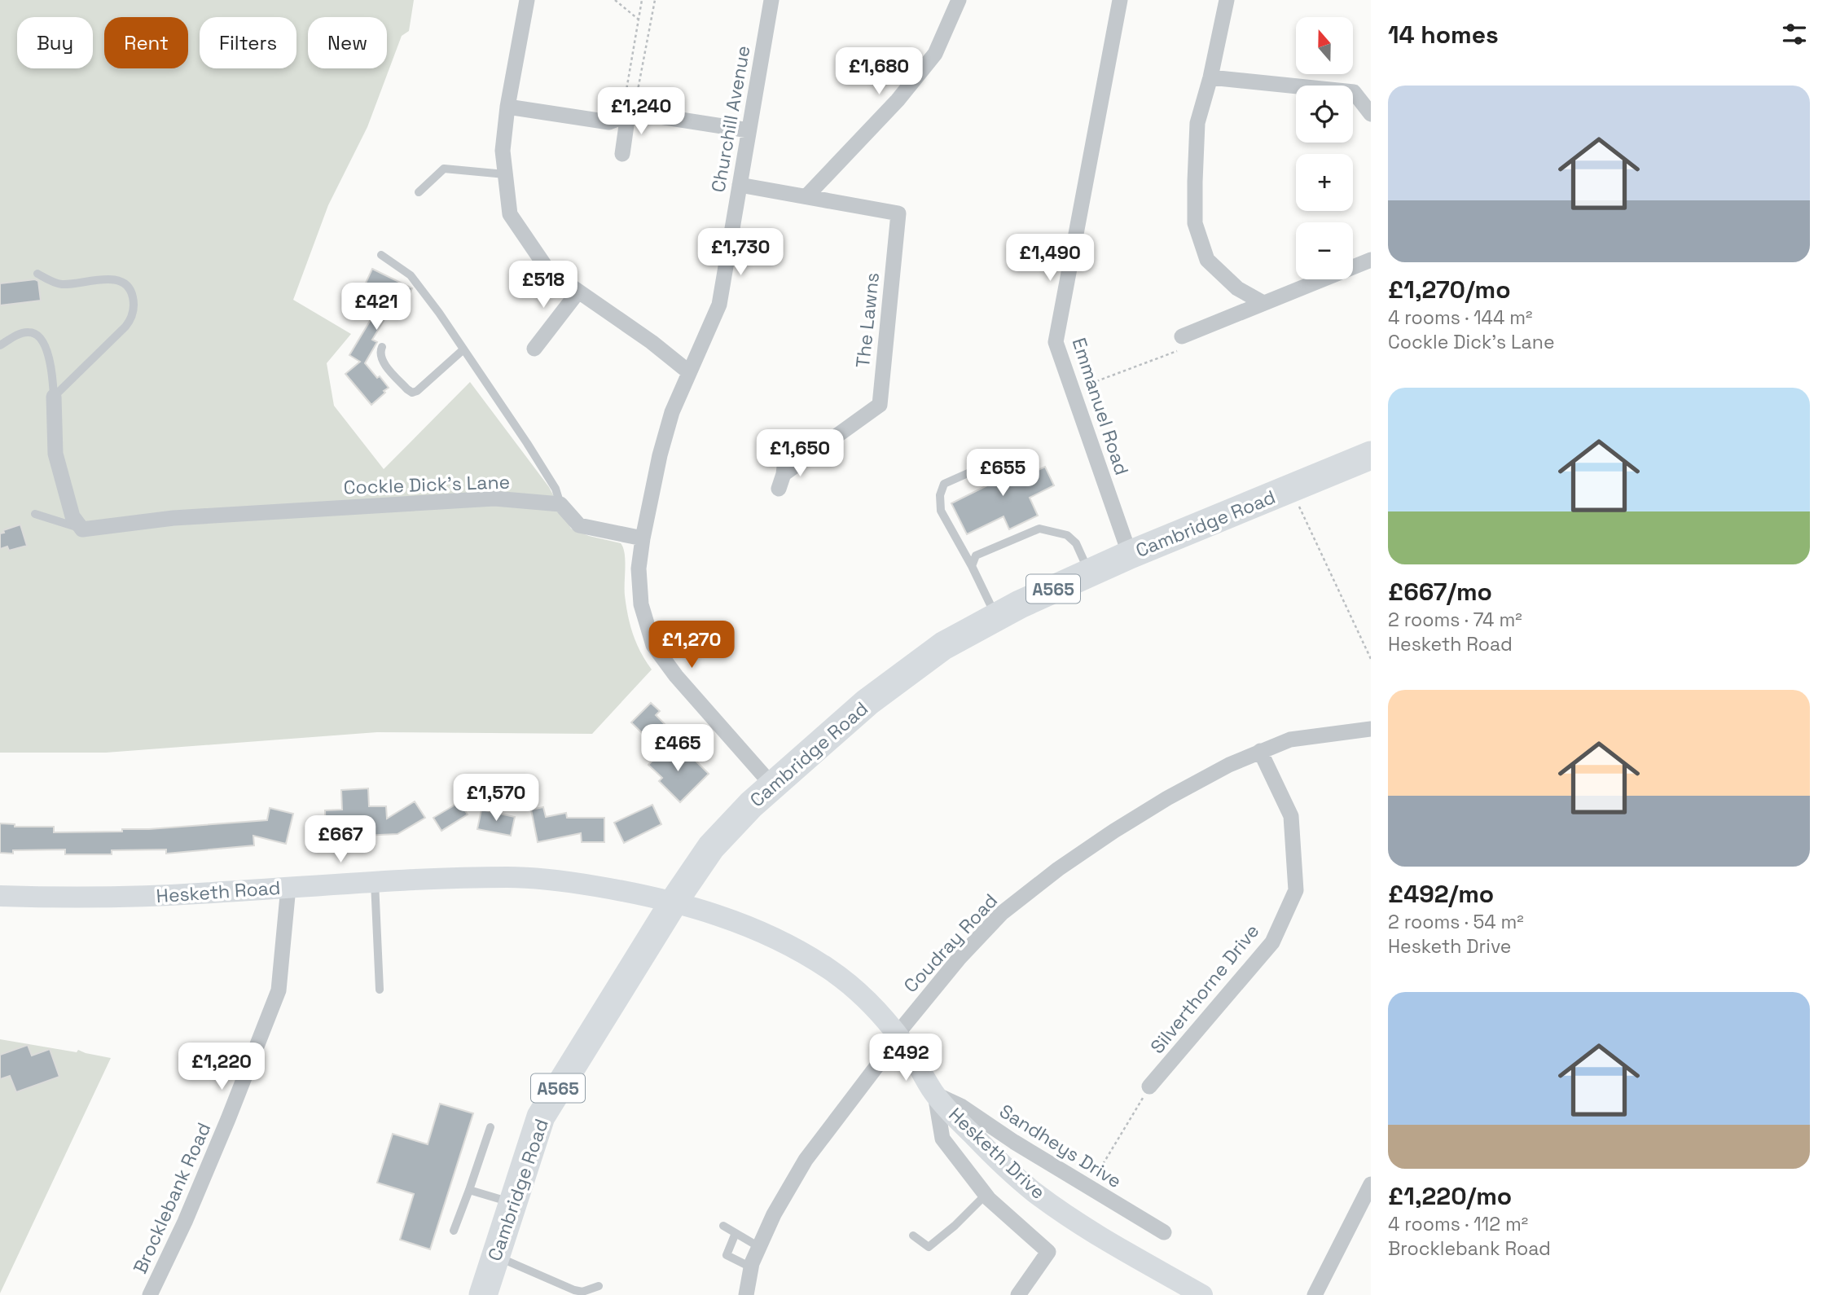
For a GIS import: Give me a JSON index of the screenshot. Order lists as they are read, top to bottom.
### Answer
{
  "streets": {
    "highway": ["Cambridge Road", "A565"],
    "street": [
      "Churchill Avenue",
      "The Lawns",
      "Emmanuel Road",
      "Cockle Dick's Lane",
      "Hesketh Road",
      "Coudray Road",
      "Silverthorne Drive",
      "Sandheys Drive",
      "Hesketh Drive",
      "Brocklebank Road"
    ]
  },
  "crossings": [
    ["Emmanuel Road", "Cambridge Road"],
    ["Cambridge Road", "Hesketh Road"],
    ["Cambridge Road", "Hesketh Drive"],
    ["Hesketh Road", "Hesketh Drive"],
    ["Hesketh Road", "Brocklebank Road"],
    ["Coudray Road", "Silverthorne Drive"],
    ["Coudray Road", "Hesketh Drive"],
    ["Sandheys Drive", "Hesketh Drive"]
  ],
  "north": "top",
  "page": {
    "heading": "14 homes",
    "map_buttons": ["+", "−"],
    "chip": [
      "Buy",
      "Rent",
      "Filters",
      "New"
    ],
    "price": [
      "£1,680",
      "£1,240",
      "£1,730",
      "£1,490",
      "£518",
      "£421",
      "£1,650",
      "£655",
      "£1,270",
      "£465",
      "£1,570",
      "£667",
      "£492",
      "£1,220"
    ],
    "list": [
      {
        "name": "£1,270/mo",
        "note": "4 rooms · 144 m² · Cockle Dick's Lane"
      },
      {
        "name": "£667/mo",
        "note": "2 rooms · 74 m² · Hesketh Road"
      },
      {
        "name": "£492/mo",
        "note": "2 rooms · 54 m² · Hesketh Drive"
      },
      {
        "name": "£1,220/mo",
        "note": "4 rooms · 112 m² · Brocklebank Road"
      }
    ]
  }
}
